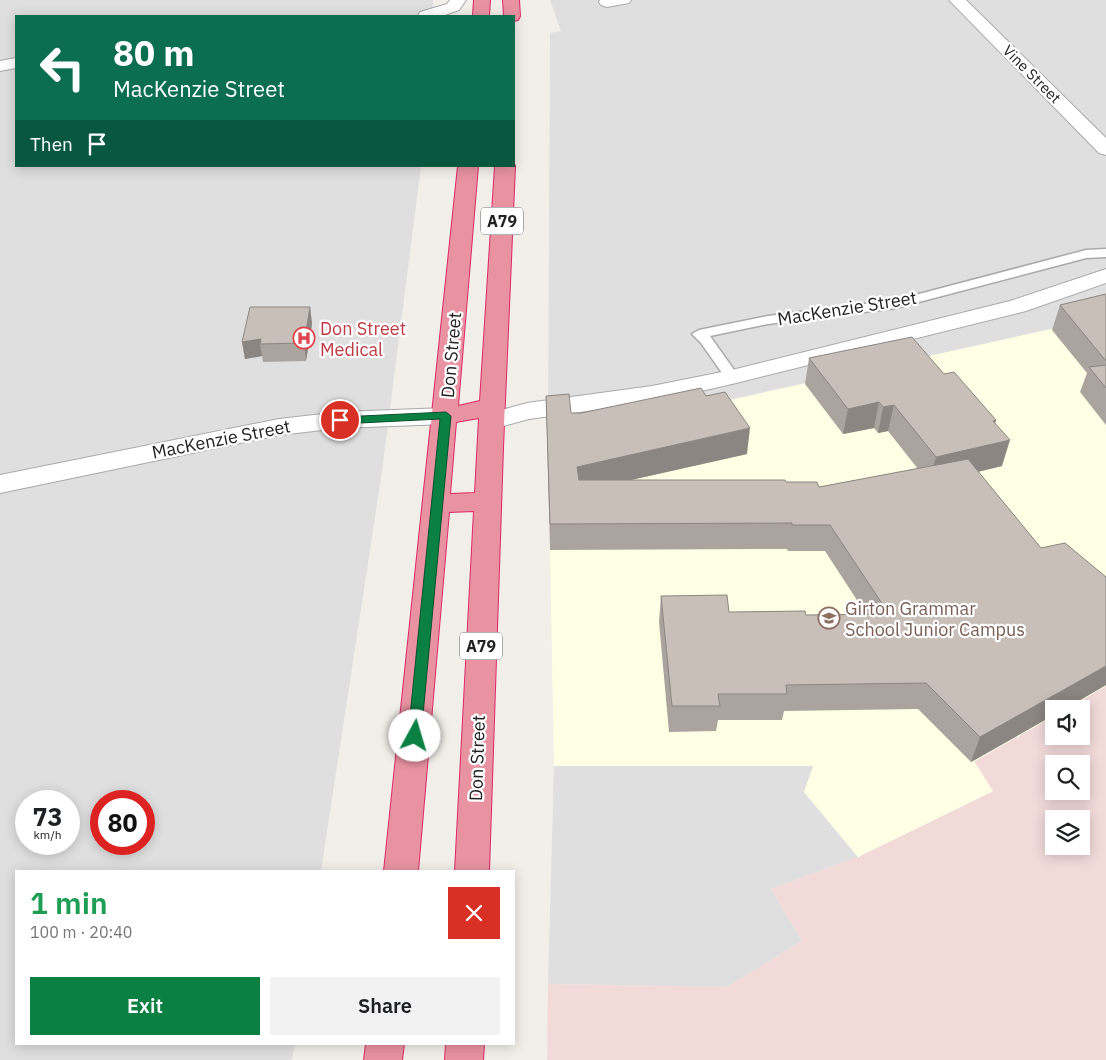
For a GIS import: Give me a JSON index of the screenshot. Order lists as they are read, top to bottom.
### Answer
{
  "streets": {
    "highway": ["A79", "Don Street"],
    "street": ["Vine Street", "MacKenzie Street"]
  },
  "crossings": [
    ["MacKenzie Street", "Don Street"]
  ],
  "places": {
    "hospital": ["Don Street Medical"],
    "school or university": ["Girton Grammar School Junior Campus"]
  },
  "page": {
    "turn": ["80 m", "MacKenzie Street"],
    "then": "Then",
    "speed": "73 km/h",
    "limit": "80",
    "heading": ["1 min", "100 m · 20:40"],
    "buttons": ["Exit", "Share"]
  }
}
